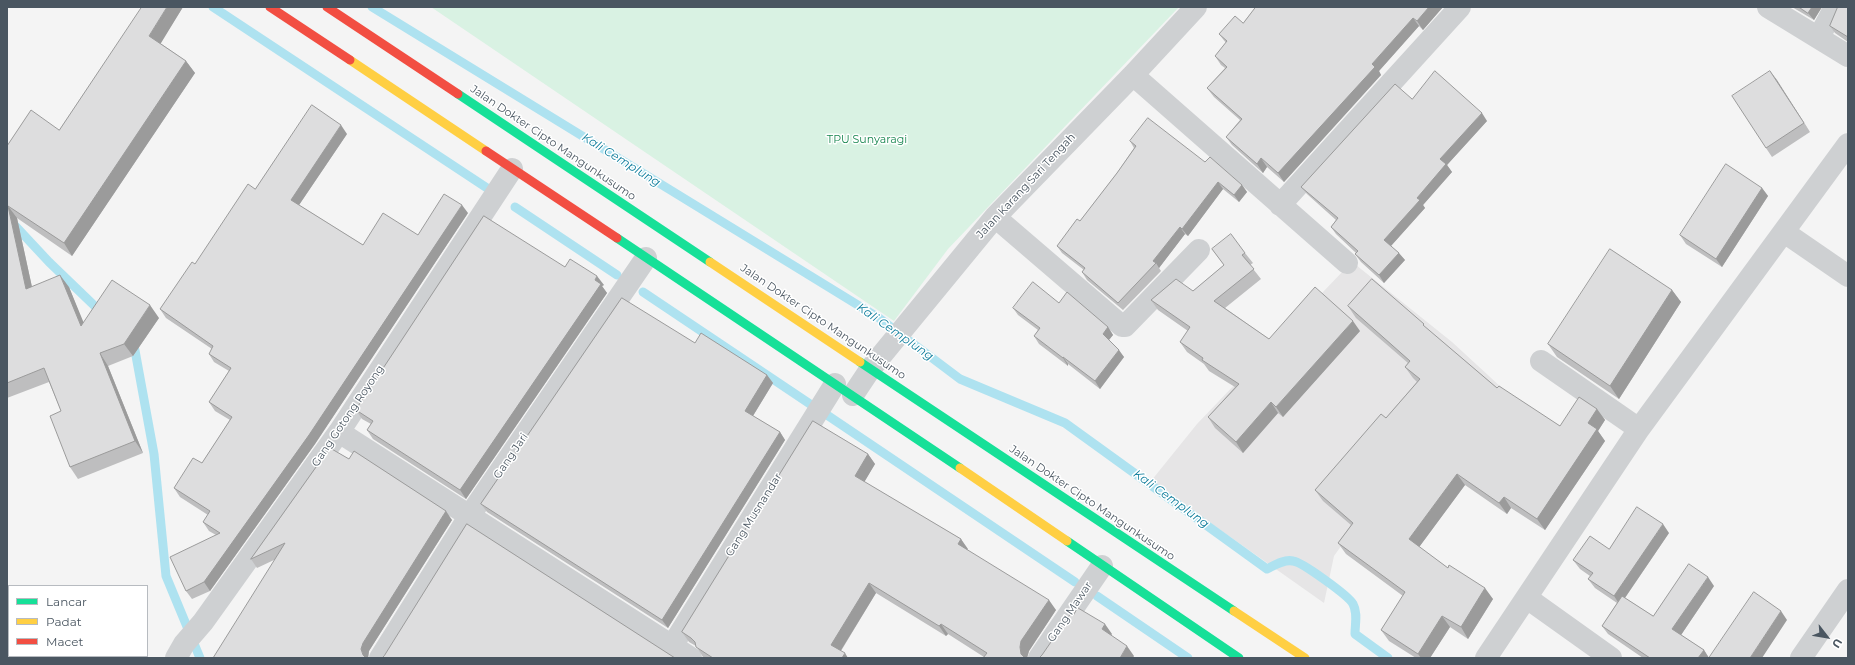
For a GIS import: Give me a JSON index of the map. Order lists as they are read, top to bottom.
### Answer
{
  "streets": {
    "main road": ["Jalan Dokter Cipto Mangunkusumo"],
    "street": [
      "Jalan Karang Sari Tengah",
      "Gang Gotong Royong",
      "Gang Jari",
      "Gang Musnandar",
      "Gang Mawar"
    ]
  },
  "crossings": [
    ["Jalan Dokter Cipto Mangunkusumo", "Jalan Karang Sari Tengah"],
    ["Jalan Karang Sari Tengah", "Gang Musnandar"]
  ],
  "water": ["Kali Cemplung"],
  "parks": ["TPU Sunyaragi"],
  "legend": ["Lancar", "Padat", "Macet"],
  "north": "bottom right"
}
